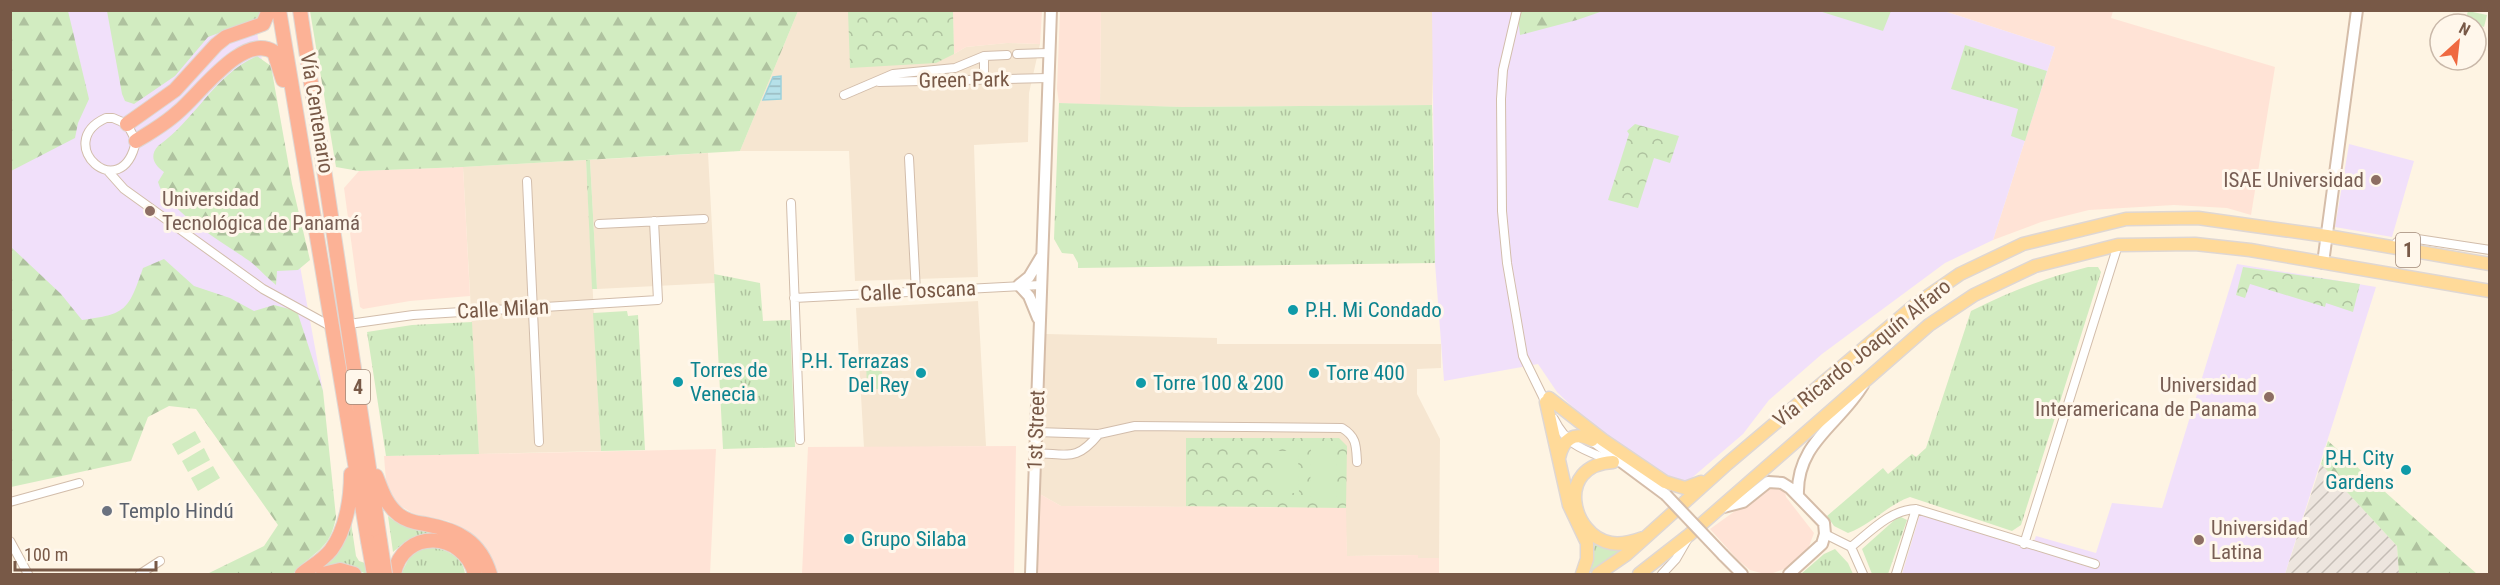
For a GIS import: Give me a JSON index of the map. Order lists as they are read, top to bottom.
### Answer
{
  "streets": {
    "highway": ["Vía Centenario", "4"],
    "main road": ["1", "Vía Ricardo Joaquín Alfaro"],
    "street": [
      "Green Park",
      "Calle Toscana",
      "Calle Milan",
      "1st Street"
    ]
  },
  "crossings": [
    ["Green Park", "1st Street"],
    ["Vía Centenario", "Calle Milan"],
    ["Vía Centenario", "4"],
    ["Calle Toscana", "1st Street"]
  ],
  "places": [
    "ISAE Universidad",
    "Universidad Tecnológica de Panamá",
    "P.H. Mi Condado",
    "P.H. Terrazas Del Rey",
    "Torre 400",
    "Torres de Venecia",
    "Torre 100 & 200",
    "Universidad Interamericana de Panama",
    "P.H. City Gardens",
    "Templo Hindú",
    "Grupo Silaba",
    "Universidad Latina"
  ],
  "scale_bar": "100 m",
  "north": "top right"
}
